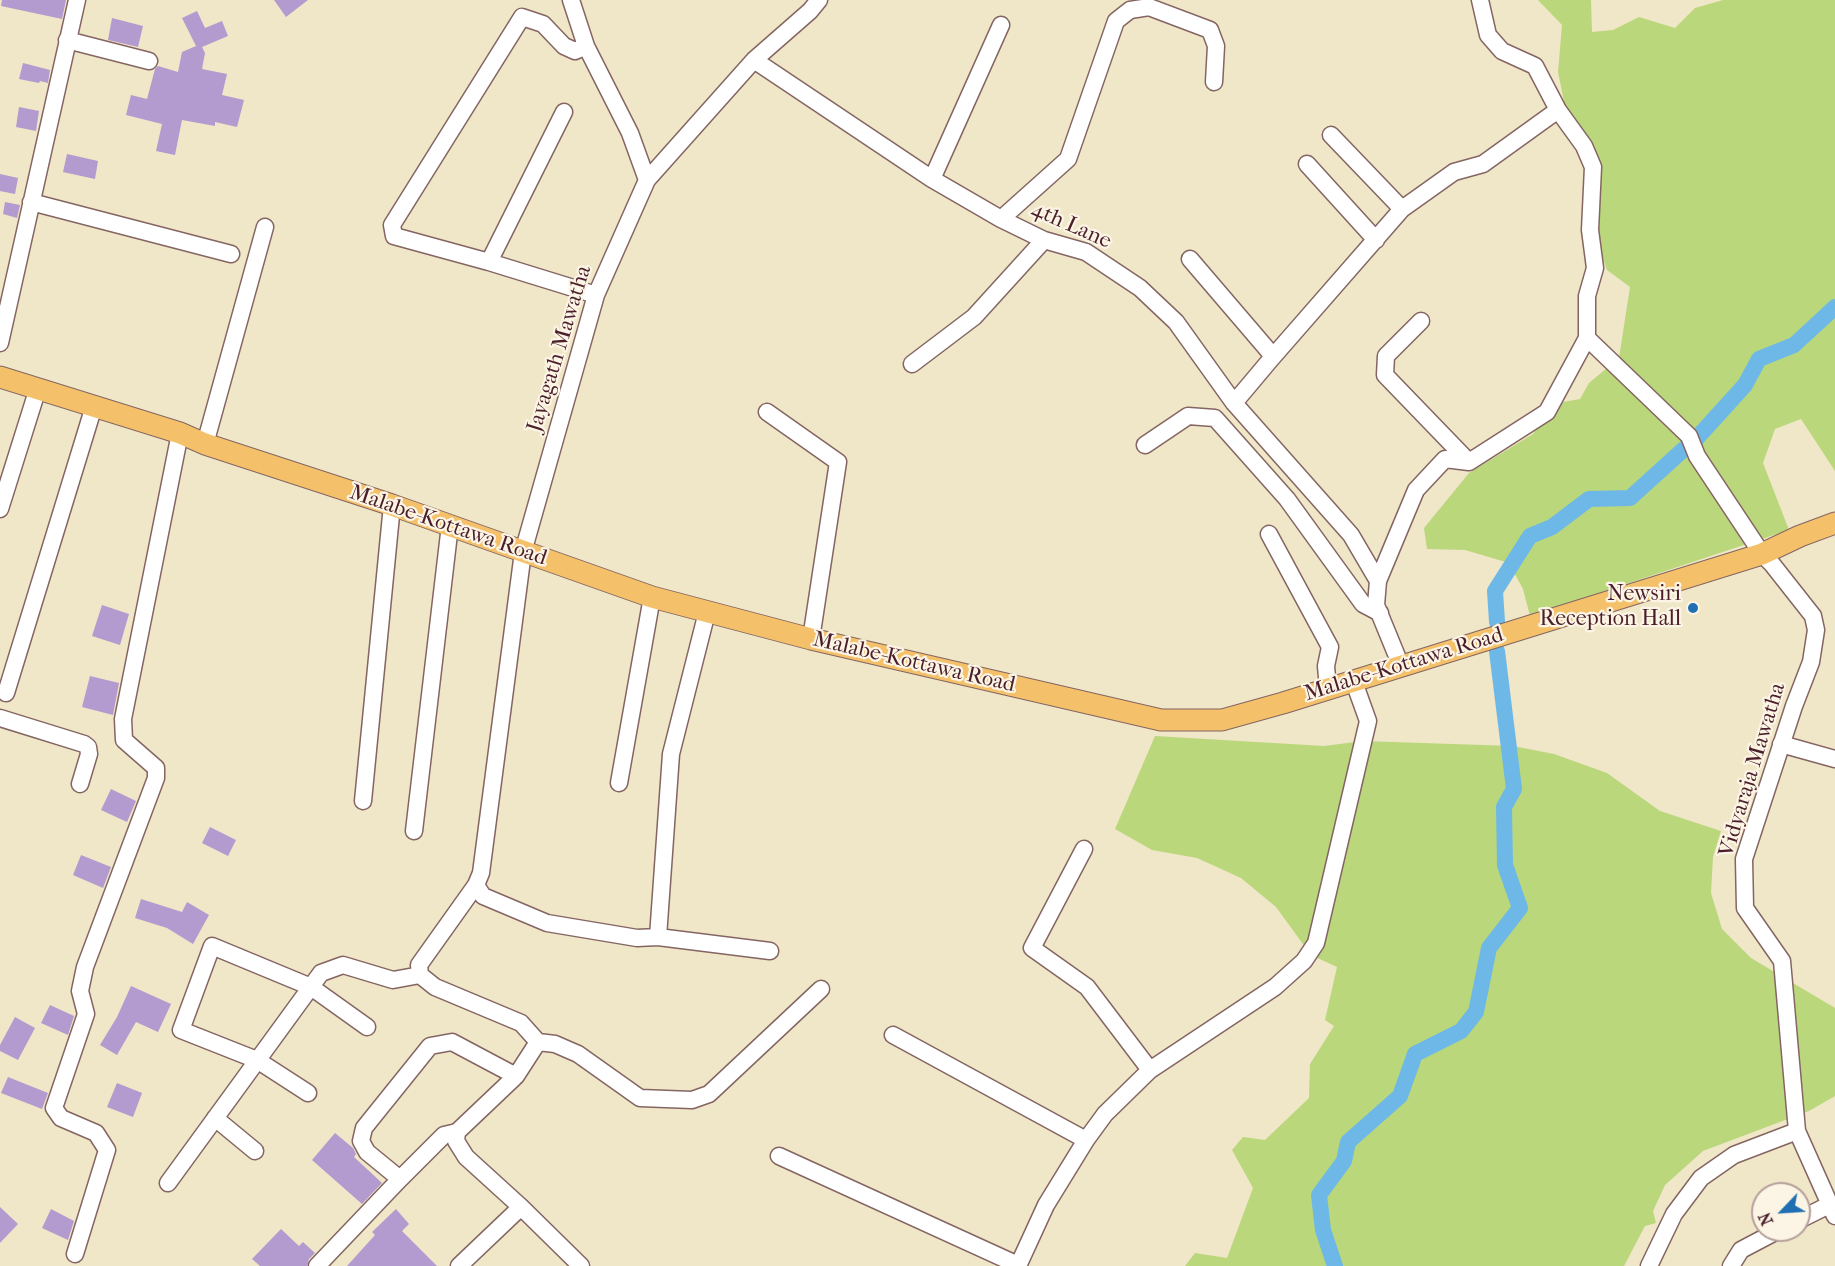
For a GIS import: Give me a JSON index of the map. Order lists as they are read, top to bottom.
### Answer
{
  "streets": {
    "main road": ["Malabe-Kottawa Road"],
    "street": ["4th Lane", "Jayagath Mawatha", "Vidyaraja Mawatha"]
  },
  "crossings": [
    ["4th Lane", "Jayagath Mawatha"],
    ["Jayagath Mawatha", "Malabe-Kottawa Road"],
    ["Malabe-Kottawa Road", "Vidyaraja Mawatha"]
  ],
  "places": ["Newsiri Reception Hall"],
  "north": "bottom left"
}
